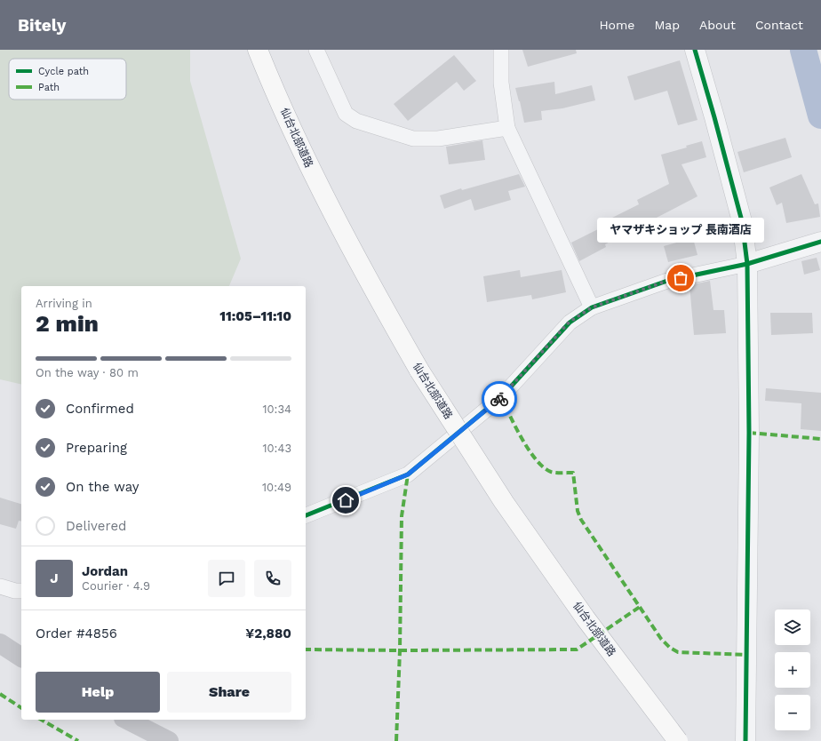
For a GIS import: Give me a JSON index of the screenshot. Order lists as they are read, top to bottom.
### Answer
{
  "streets": {
    "highway": ["仙台北部道路"]
  },
  "places": ["ヤマザキショップ 長南酒店"],
  "legend": ["Cycle path", "Path"],
  "page": {
    "header": "Bitely",
    "nav": [
      "Home",
      "Map",
      "About",
      "Contact"
    ],
    "bubble": "ヤマザキショップ 長南酒店",
    "heading": ["2 min", "Arriving in", "11:05–11:10"],
    "panel": [
      "Jordan",
      "Courier · 4.9",
      "Order #4856",
      "¥2,880"
    ],
    "bar": "On the way · 80 m",
    "list": [
      ["Confirmed", "10:34"],
      ["Preparing", "10:43"],
      ["On the way", "10:49"],
      "Delivered"
    ],
    "round": "J",
    "map_buttons": ["+", "−"],
    "buttons": ["Help", "Share"]
  }
}
